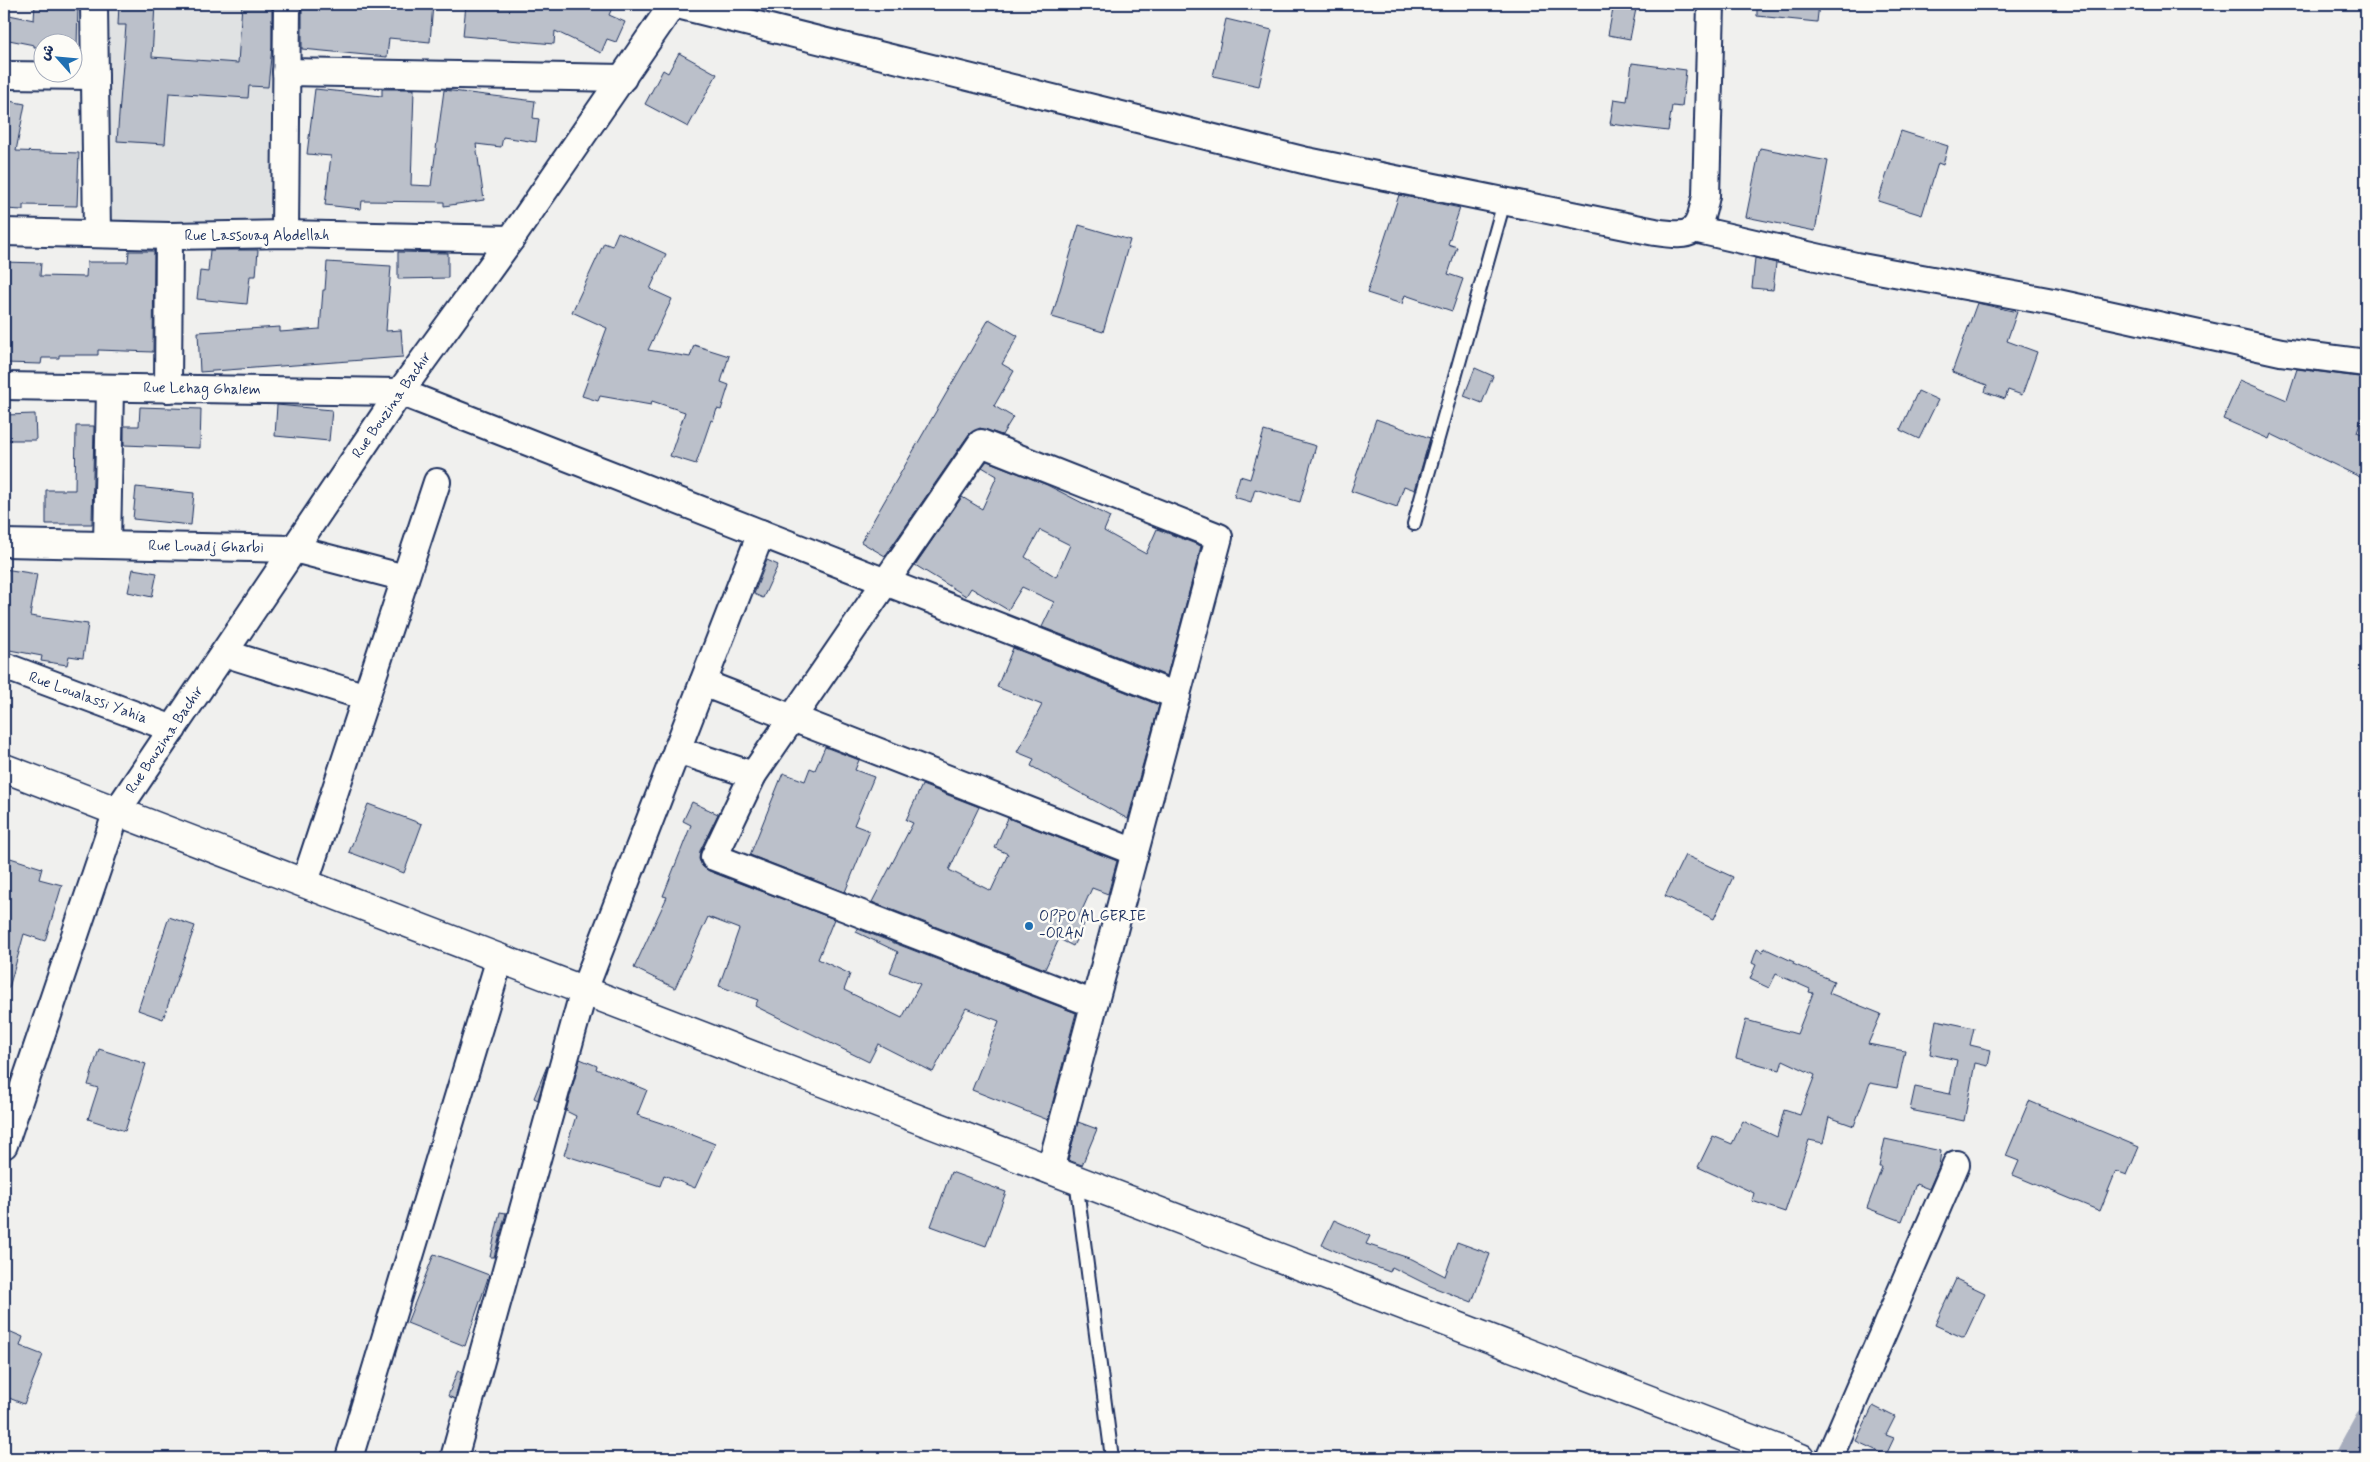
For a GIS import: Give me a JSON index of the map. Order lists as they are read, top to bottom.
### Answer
{
  "streets": {
    "street": [
      "Rue Lassouag Abdellah",
      "Rue Lehag Ghalem",
      "Rue Bouzina Bachir",
      "Rue Louadj Gharbi",
      "Rue Loualassi Yahia"
    ]
  },
  "crossings": [
    ["Rue Lassouag Abdellah", "Rue Bouzina Bachir"],
    ["Rue Lehag Ghalem", "Rue Bouzina Bachir"],
    ["Rue Bouzina Bachir", "Rue Louadj Gharbi"],
    ["Rue Bouzina Bachir", "Rue Loualassi Yahia"]
  ],
  "places": ["OPPO ALGERIE -ORAN"],
  "north": "top left"
}
